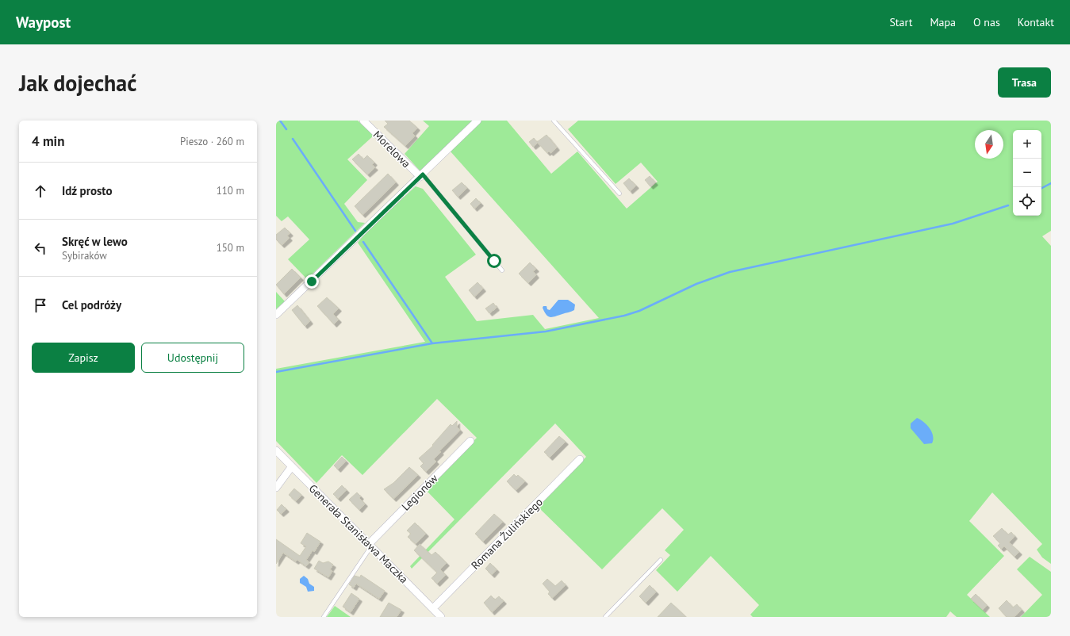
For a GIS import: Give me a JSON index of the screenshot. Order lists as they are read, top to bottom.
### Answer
{
  "streets": {
    "street": [
      "Morelowa",
      "Legionów",
      "Generała Stanisława Maczka",
      "Romana Żulińskiego"
    ]
  },
  "crossings": [
    ["Legionów", "Generała Stanisława Maczka"],
    ["Generała Stanisława Maczka", "Romana Żulińskiego"]
  ],
  "north": "bottom",
  "page": {
    "header": "Waypost",
    "nav": [
      "Start",
      "Mapa",
      "O nas",
      "Kontakt"
    ],
    "buttons": [
      "Trasa",
      ["Zapisz", "Udostępnij"]
    ],
    "title": "Jak dojechać",
    "heading": ["4 min", "Pieszo · 260 m"],
    "map_buttons": ["+", "−"],
    "list": [
      ["Idź prosto", "110 m"],
      ["Skręć w lewo", "Sybiraków", "150 m"],
      "Cel podróży"
    ]
  }
}
